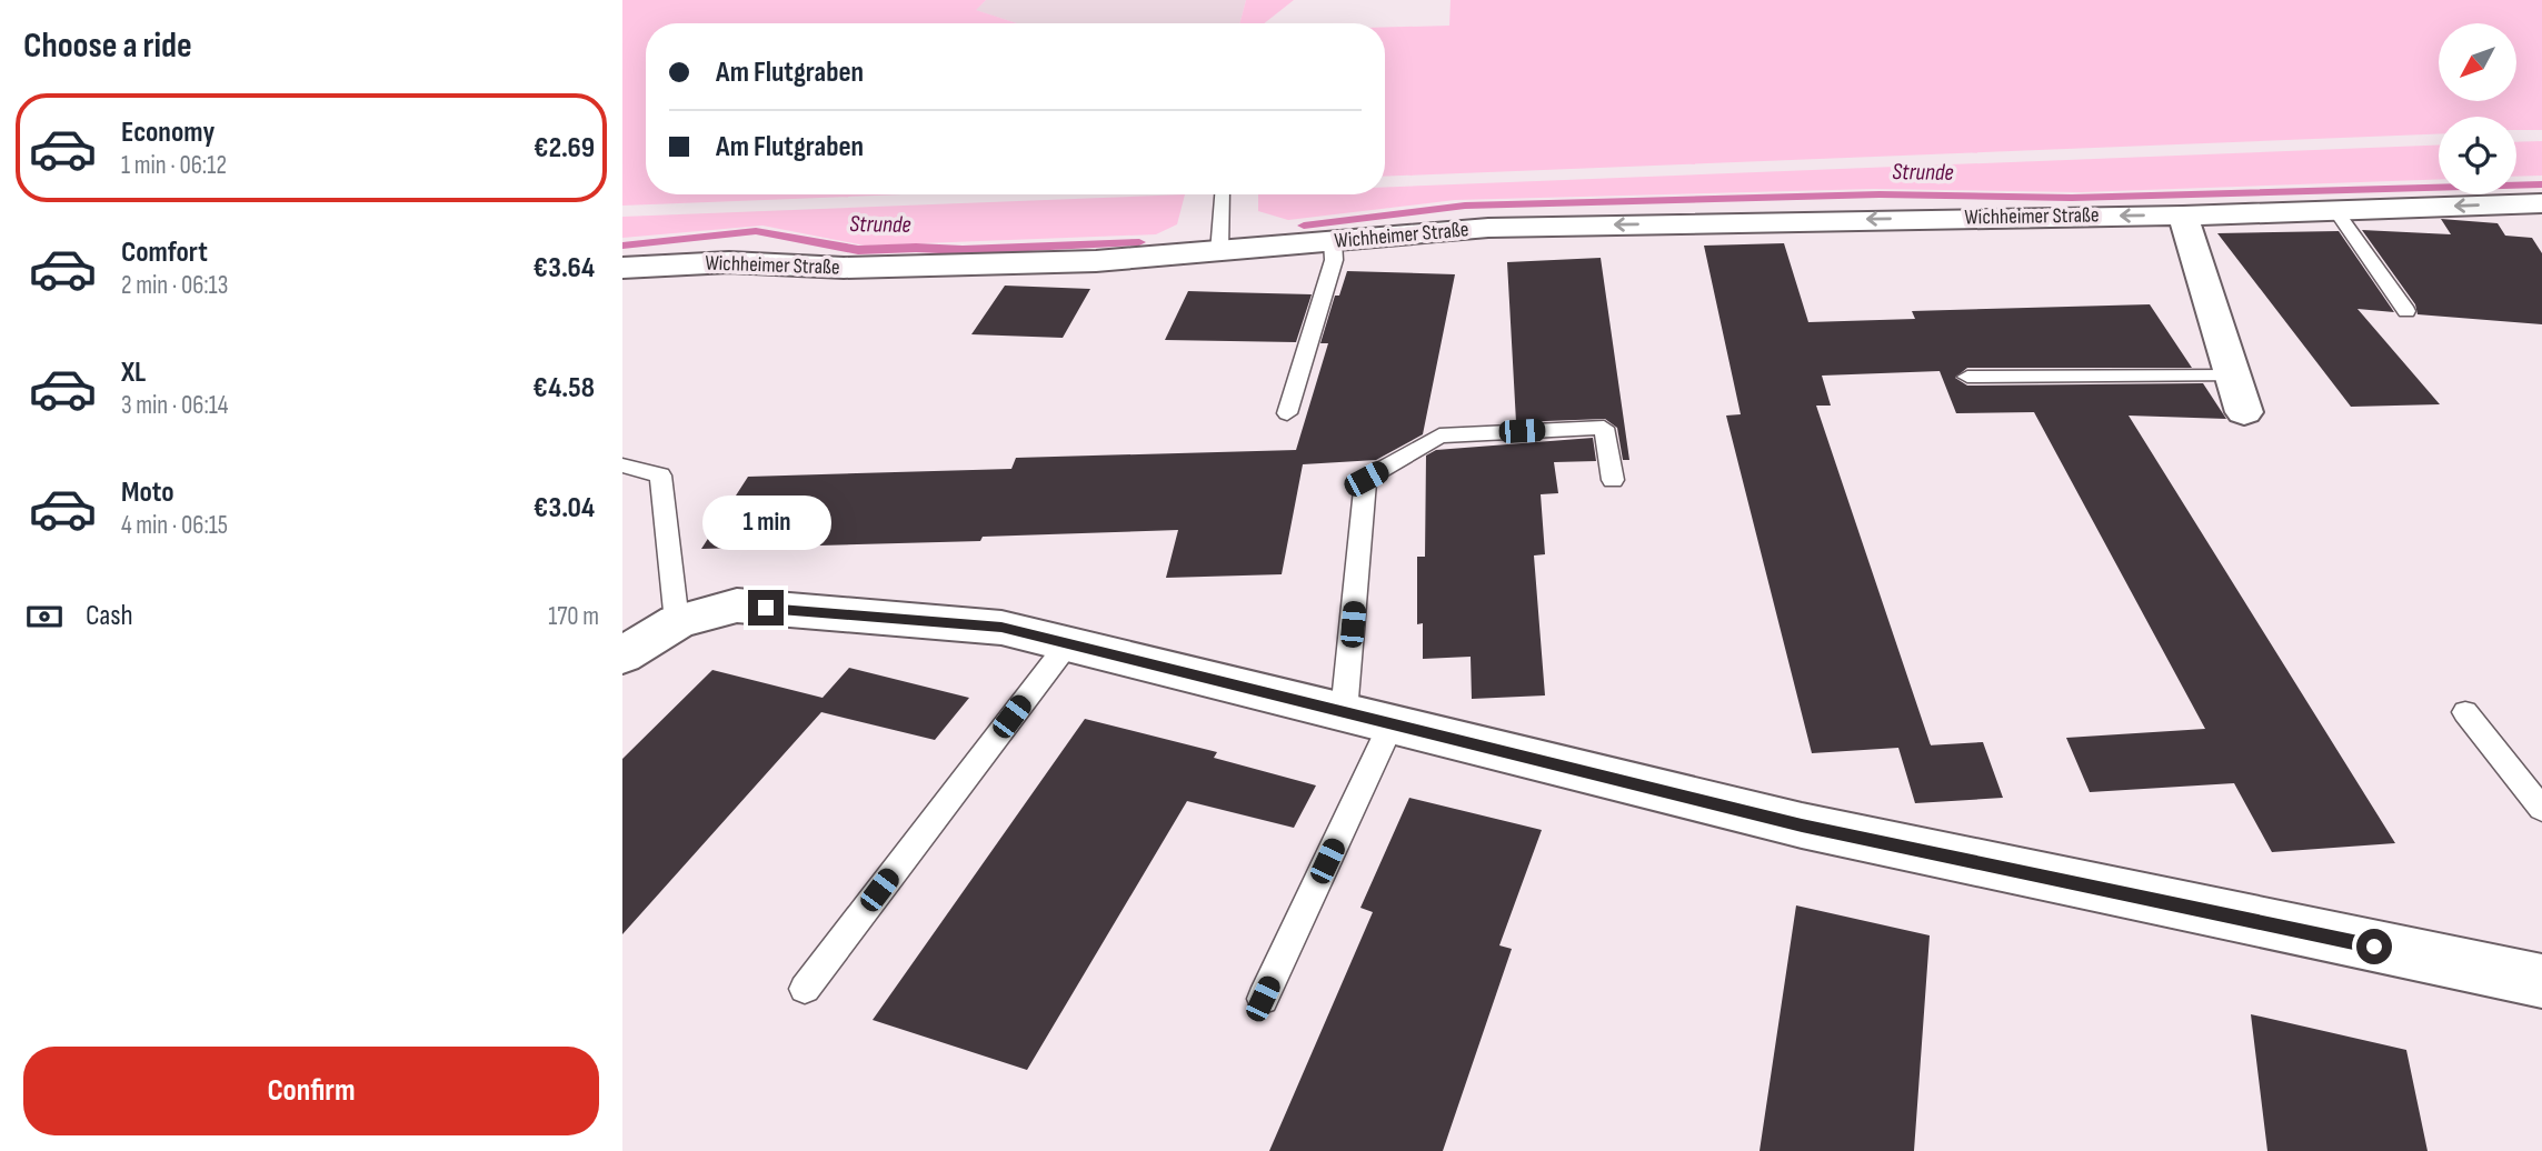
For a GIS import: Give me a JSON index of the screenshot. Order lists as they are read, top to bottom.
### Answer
{
  "streets": {
    "street": ["Wichheimer Straße"]
  },
  "one_way": ["Wichheimer Straße"],
  "water": ["Strunde"],
  "north": "bottom left",
  "page": {
    "heading": "Choose a ride",
    "banner": ["Am Flutgraben", "Am Flutgraben"],
    "list": [
      {
        "name": "Economy",
        "note": "1 min · 06:12",
        "value": "€2.69"
      },
      {
        "name": "Comfort",
        "note": "2 min · 06:13",
        "value": "€3.64"
      },
      {
        "name": "XL",
        "note": "3 min · 06:14",
        "value": "€4.58"
      },
      {
        "name": "Moto",
        "note": "4 min · 06:15",
        "value": "€3.04"
      }
    ],
    "bubble": "1 min",
    "pay": ["Cash", "170 m"],
    "buttons": "Confirm"
  }
}
